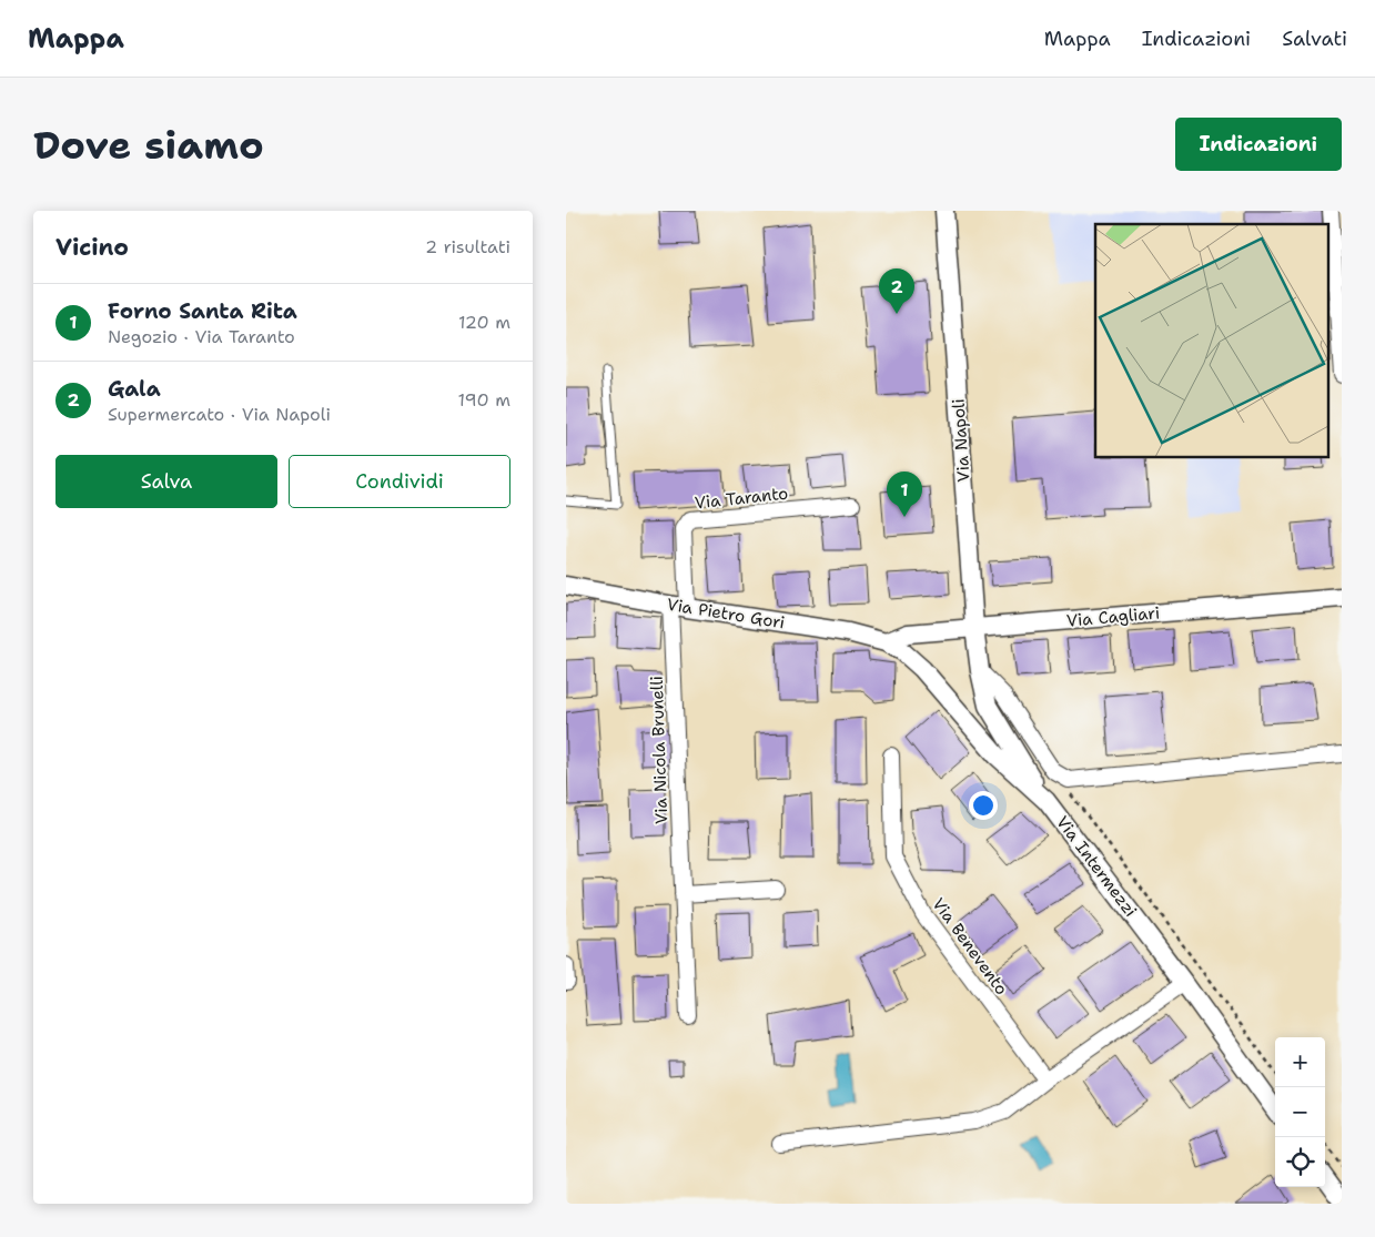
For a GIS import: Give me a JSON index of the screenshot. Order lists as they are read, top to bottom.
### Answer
{
  "streets": {
    "street": [
      "Via Napoli",
      "Via Taranto",
      "Via Pietro Gori",
      "Via Cagliari",
      "Via Nicola Brunelli",
      "Via Intermezzi",
      "Via Benevento"
    ]
  },
  "crossings": [
    ["Via Napoli", "Via Cagliari"],
    ["Via Napoli", "Via Intermezzi"],
    ["Via Taranto", "Via Pietro Gori"],
    ["Via Taranto", "Via Nicola Brunelli"],
    ["Via Pietro Gori", "Via Cagliari"],
    ["Via Pietro Gori", "Via Nicola Brunelli"],
    ["Via Pietro Gori", "Via Intermezzi"],
    ["Via Cagliari", "Via Intermezzi"]
  ],
  "page": {
    "header": "Mappa",
    "nav": ["Mappa", "Indicazioni", "Salvati"],
    "buttons": [
      "Indicazioni",
      ["Salva", "Condividi"]
    ],
    "title": "Dove siamo",
    "heading": ["Vicino", "2 risultati"],
    "pins": ["2", "1"],
    "list": [
      {
        "mark": "1",
        "name": "Forno Santa Rita",
        "note": "Negozio · Via Taranto",
        "value": "120 m"
      },
      {
        "mark": "2",
        "name": "Gala",
        "note": "Supermercato · Via Napoli",
        "value": "190 m"
      }
    ],
    "map_buttons": ["+", "−"]
  }
}
